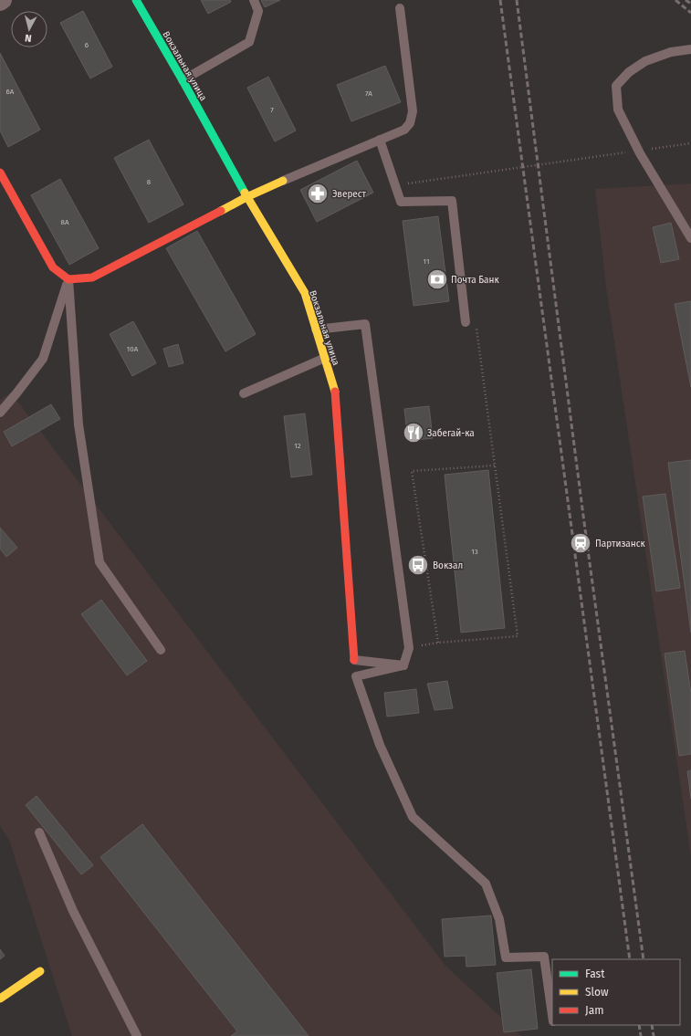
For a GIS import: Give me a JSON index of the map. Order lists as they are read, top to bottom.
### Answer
{
  "streets": {
    "street": ["Вокзальная улица"]
  },
  "places": {
    "pharmacy": ["Эверест"],
    "bank": ["Почта Банк"],
    "restaurant": ["Забегай-ка"],
    "station": ["Партизанск"],
    "bus stop": ["Вокзал"]
  },
  "house_numbers": [
    "6",
    "6А",
    "7А",
    "7",
    "8",
    "8А",
    "11",
    "10А",
    "12",
    "13"
  ],
  "legend": ["Fast", "Slow", "Jam"],
  "north": "bottom"
}
